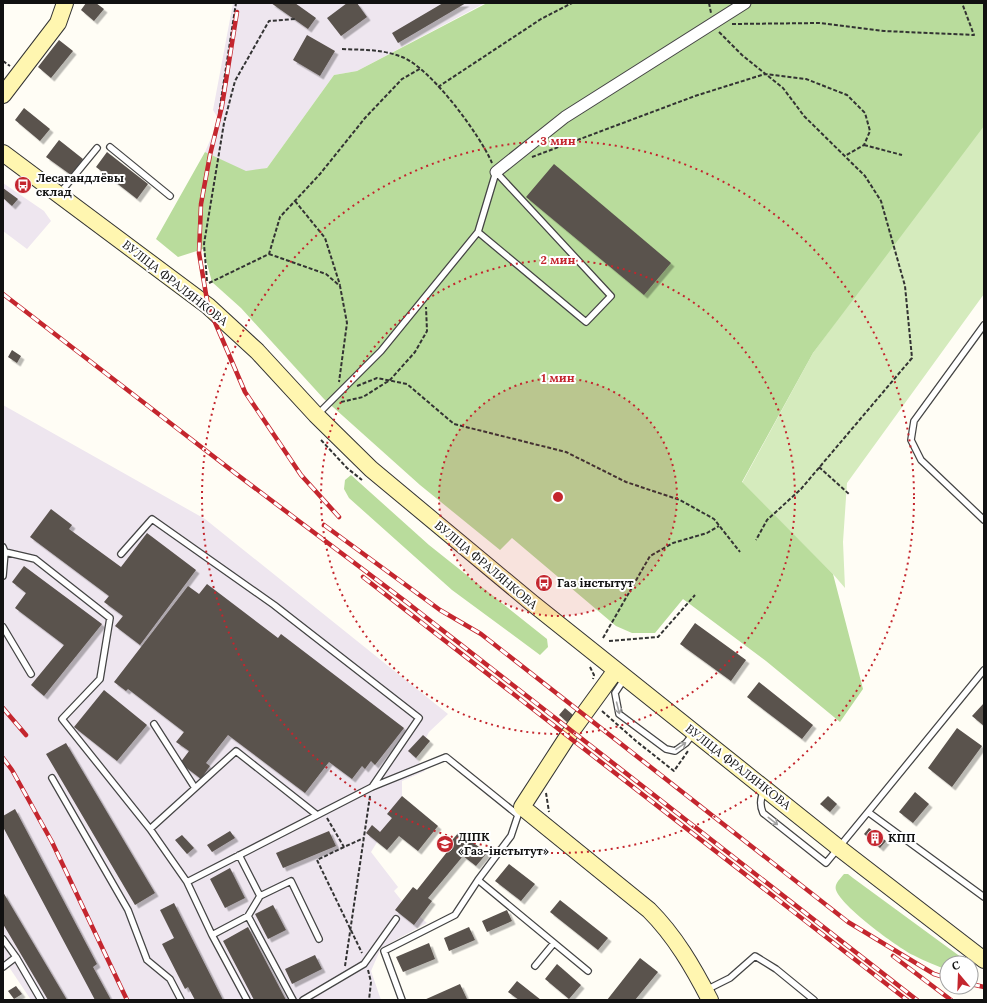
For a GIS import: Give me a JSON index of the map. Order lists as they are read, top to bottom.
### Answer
{
  "streets": {
    "main road": ["ВУЛІЦА ФРАЛЯНКОВА"]
  },
  "places": {
    "bus stop": ["Лесагандлёвы склад", "Газ інстытут"],
    "building": ["КПП"],
    "school or university": ["ДІПК «Газ-інстытут»"]
  },
  "north": "top",
  "rings": ["3 мин", "2 мин", "1 мин"]
}
